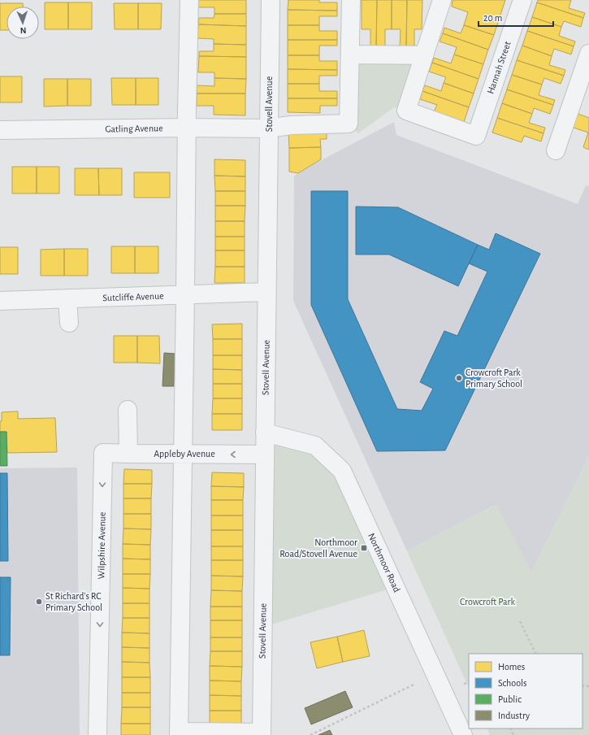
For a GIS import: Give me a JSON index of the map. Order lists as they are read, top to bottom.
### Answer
{
  "streets": {
    "street": [
      "Hannah Street",
      "Stovell Avenue",
      "Gatling Avenue",
      "Sutcliffe Avenue",
      "Appleby Avenue",
      "Wilpshire Avenue",
      "Northmoor Road"
    ]
  },
  "crossings": [
    ["Stovell Avenue", "Gatling Avenue"],
    ["Stovell Avenue", "Sutcliffe Avenue"],
    ["Stovell Avenue", "Appleby Avenue"],
    ["Stovell Avenue", "Northmoor Road"],
    ["Appleby Avenue", "Wilpshire Avenue"]
  ],
  "one_way": ["Appleby Avenue"],
  "parks": ["Crowcroft Park"],
  "places": {
    "other": ["Crowcroft Park Primary School", "St Richard's RC Primary School"],
    "transit": ["Northmoor Road/Stovell Avenue"]
  },
  "legend": [
    "Homes",
    "Schools",
    "Public",
    "Industry"
  ],
  "scale_bar": "20 m",
  "north": "bottom"
}
